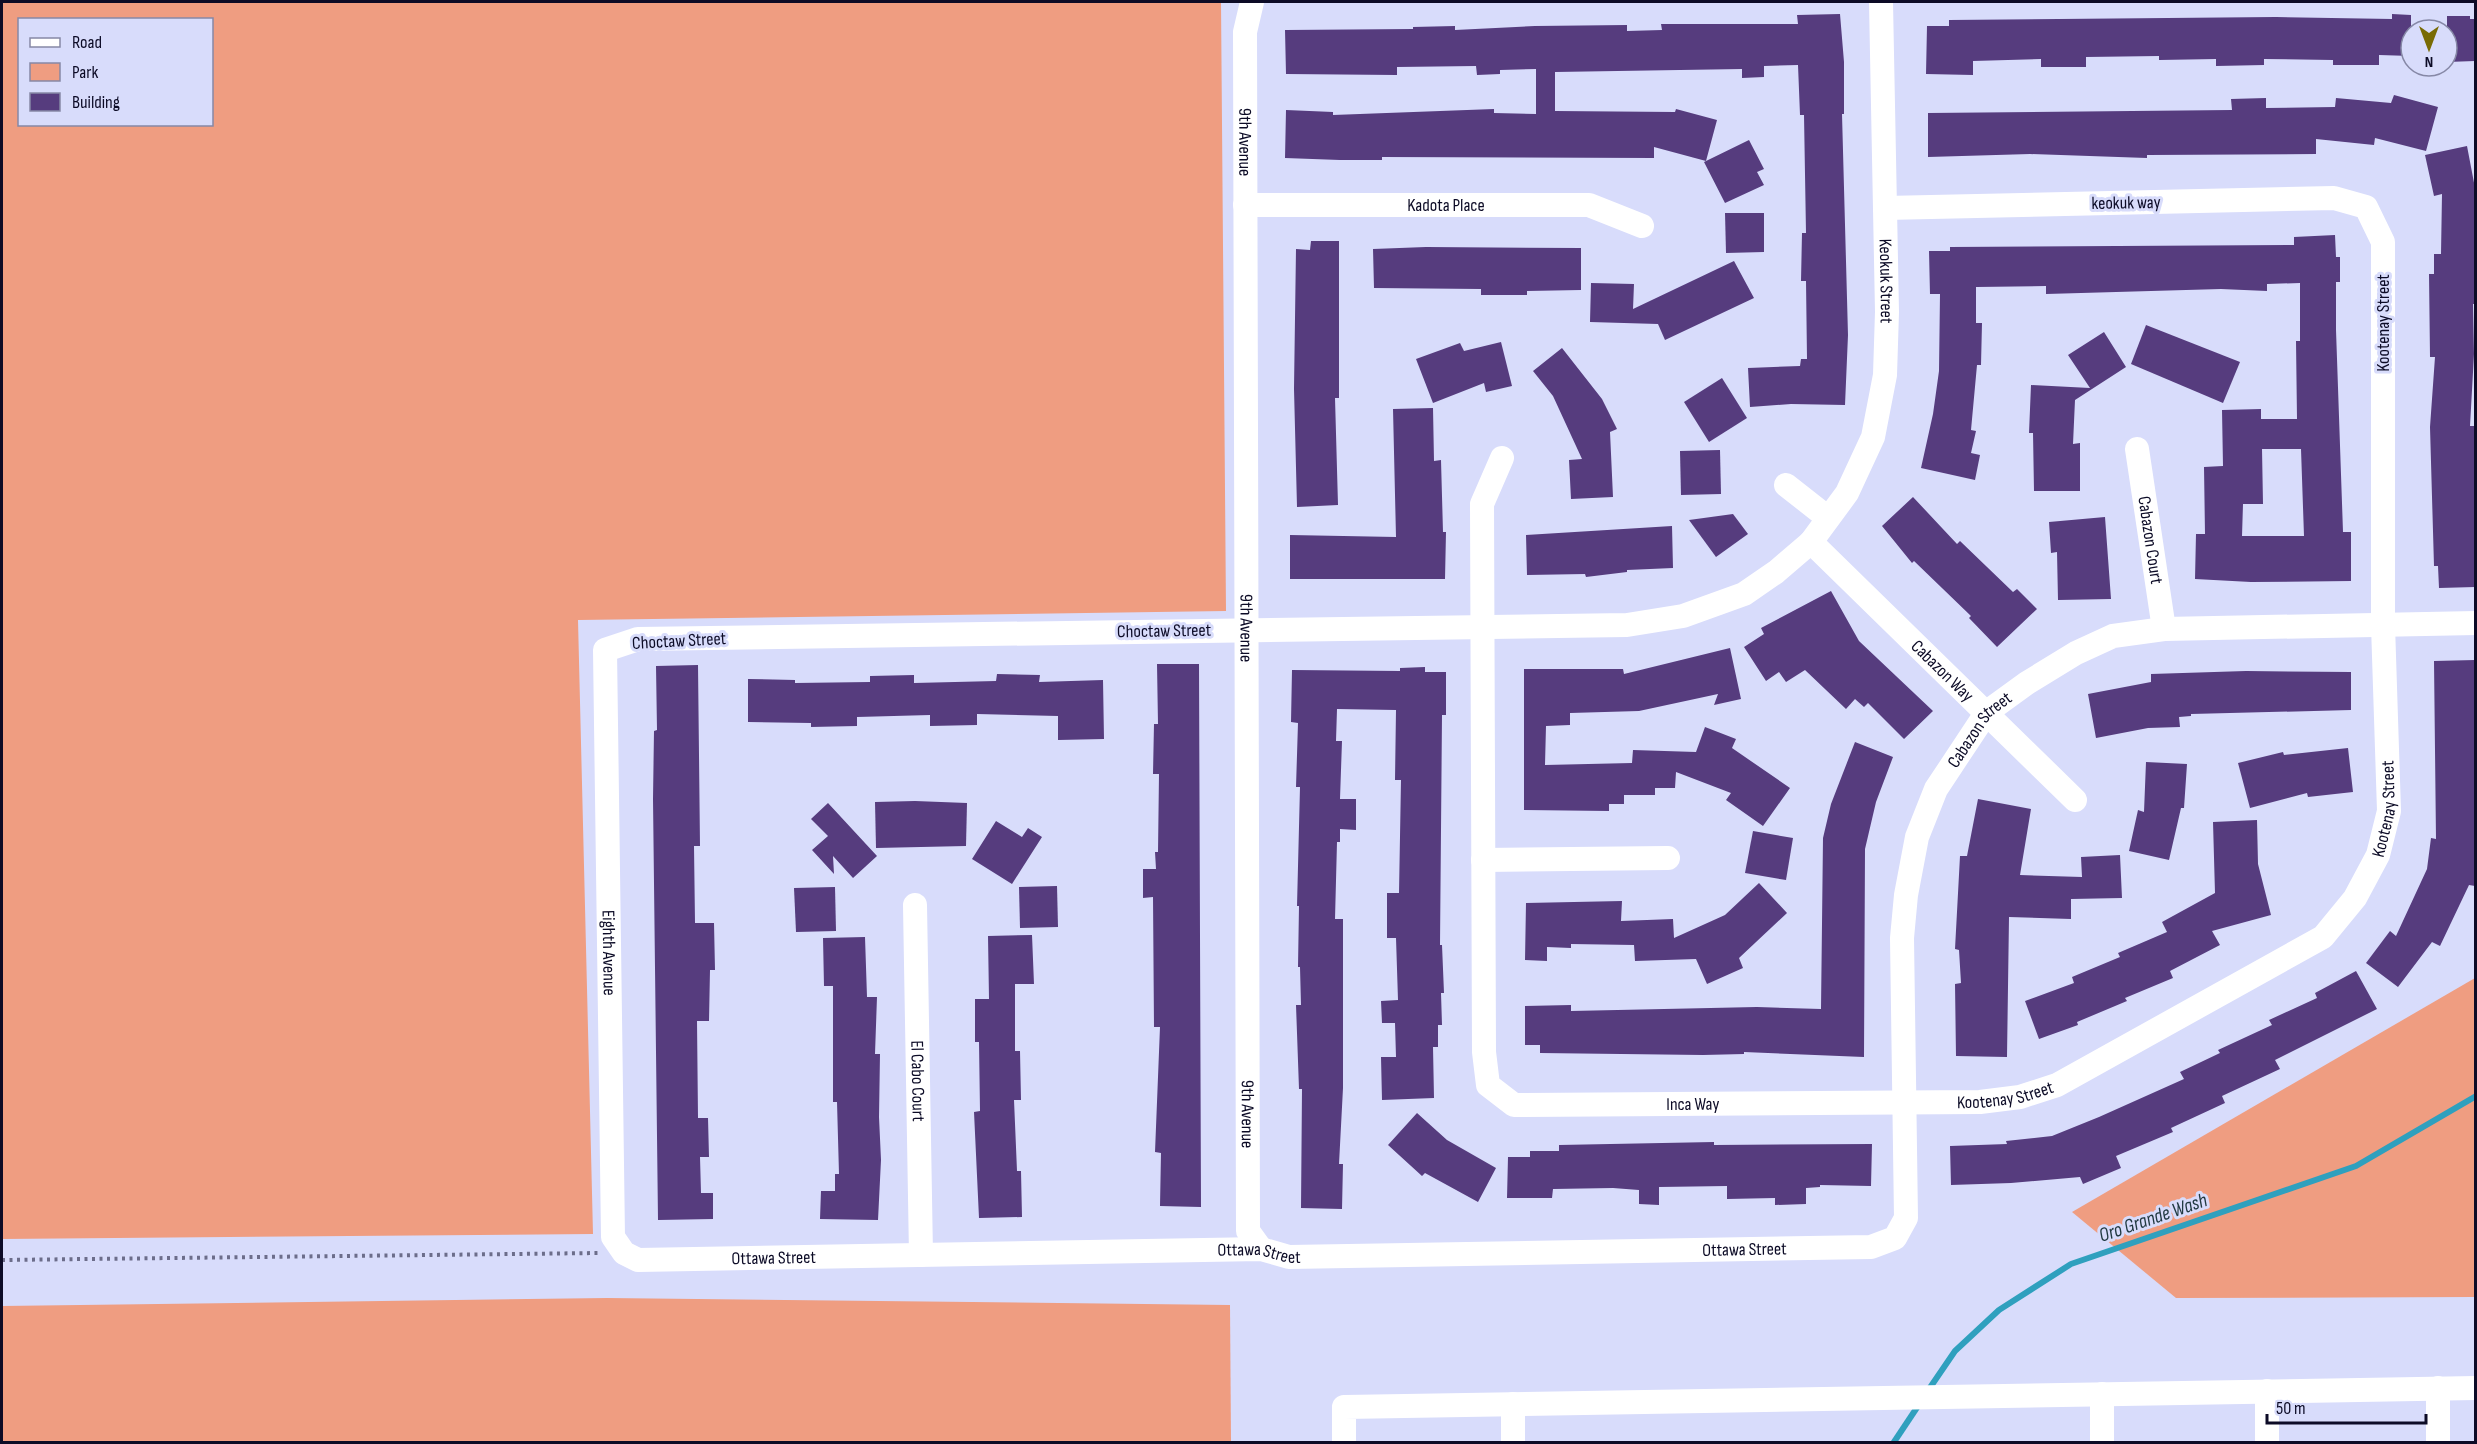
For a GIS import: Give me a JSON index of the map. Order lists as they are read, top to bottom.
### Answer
{
  "streets": {
    "street": [
      "9th Avenue",
      "keokuk way",
      "Kadota Place",
      "Keokuk Street",
      "Kootenay Street",
      "Cabazon Court",
      "Choctaw Street",
      "Cabazon Way",
      "Cabazon Street",
      "Eighth Avenue",
      "El Cabo Court",
      "Inca Way",
      "Ottawa Street"
    ]
  },
  "crossings": [
    ["9th Avenue", "Kadota Place"],
    ["9th Avenue", "Choctaw Street"],
    ["9th Avenue", "Ottawa Street"],
    ["keokuk way", "Keokuk Street"],
    ["keokuk way", "Kootenay Street"],
    ["Keokuk Street", "Choctaw Street"],
    ["Keokuk Street", "Cabazon Way"],
    ["Kootenay Street", "Cabazon Street"],
    ["Kootenay Street", "Inca Way"],
    ["Cabazon Court", "Cabazon Street"],
    ["Choctaw Street", "Cabazon Way"],
    ["Choctaw Street", "Eighth Avenue"],
    ["Cabazon Way", "Cabazon Street"],
    ["Cabazon Street", "Inca Way"],
    ["Cabazon Street", "Ottawa Street"],
    ["Eighth Avenue", "Ottawa Street"],
    ["El Cabo Court", "Ottawa Street"]
  ],
  "water": ["Oro Grande Wash"],
  "legend": ["Road", "Park", "Building"],
  "scale_bar": "50 m",
  "north": "bottom"
}
